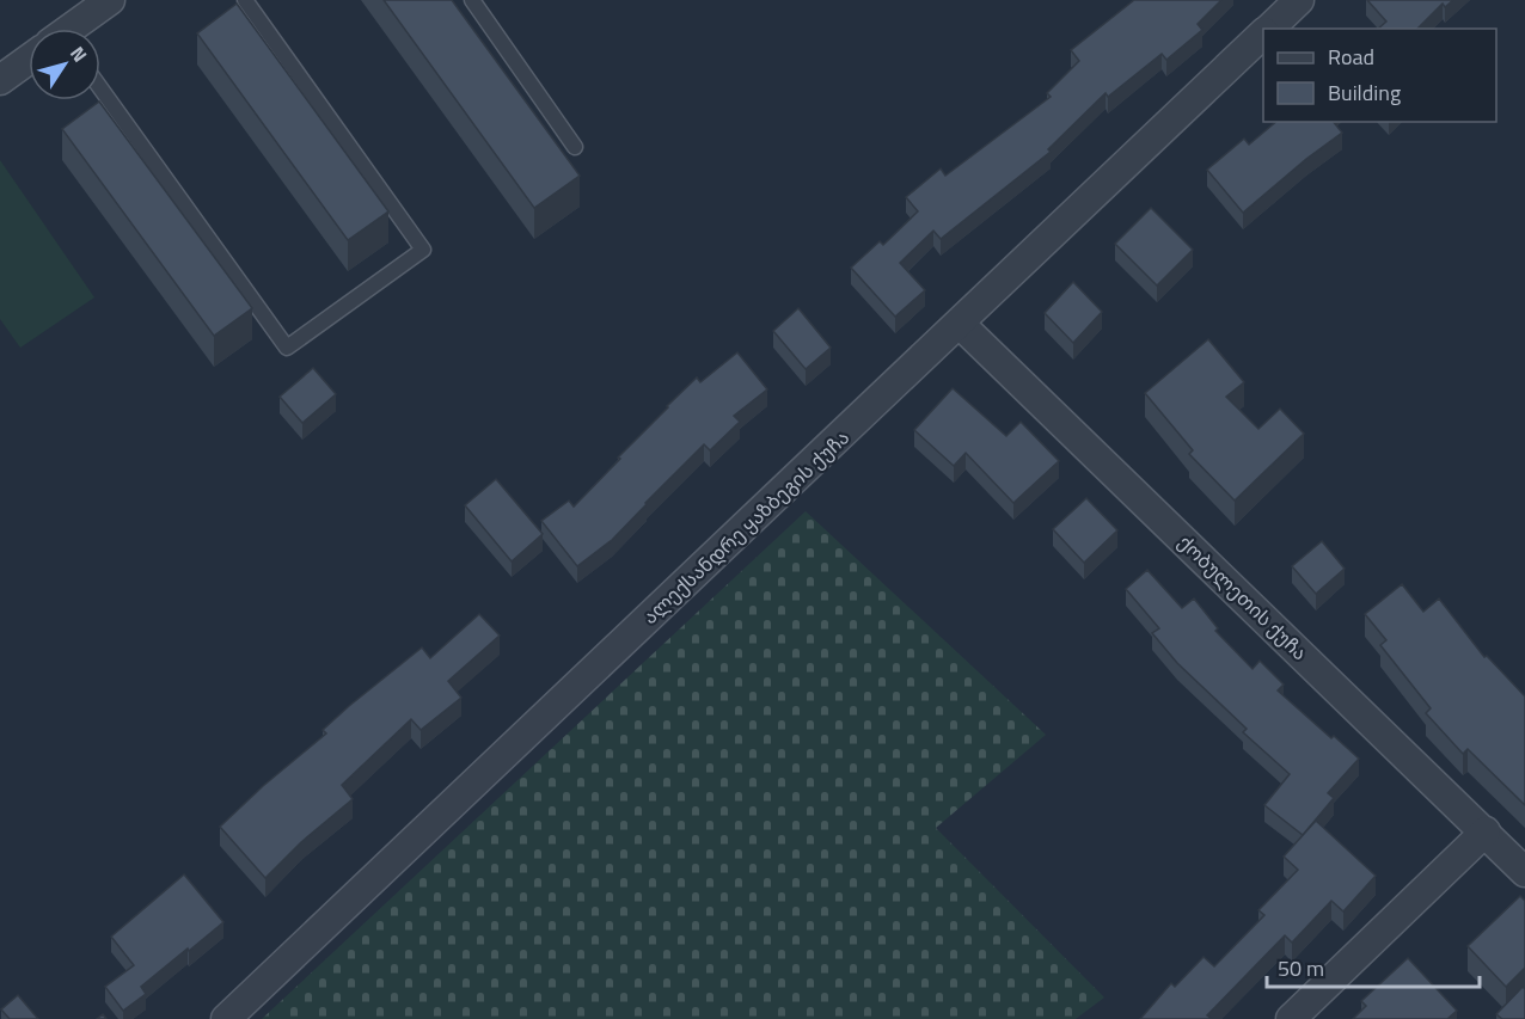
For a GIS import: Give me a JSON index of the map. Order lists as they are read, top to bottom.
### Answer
{
  "streets": {
    "street": ["ალექსანდრე ყაზბეგის ქუჩა", "ქობულეთის ქუჩა"]
  },
  "crossings": [
    ["ალექსანდრე ყაზბეგის ქუჩა", "ქობულეთის ქუჩა"]
  ],
  "legend": ["Road", "Building"],
  "scale_bar": "50 m",
  "north": "top right"
}
